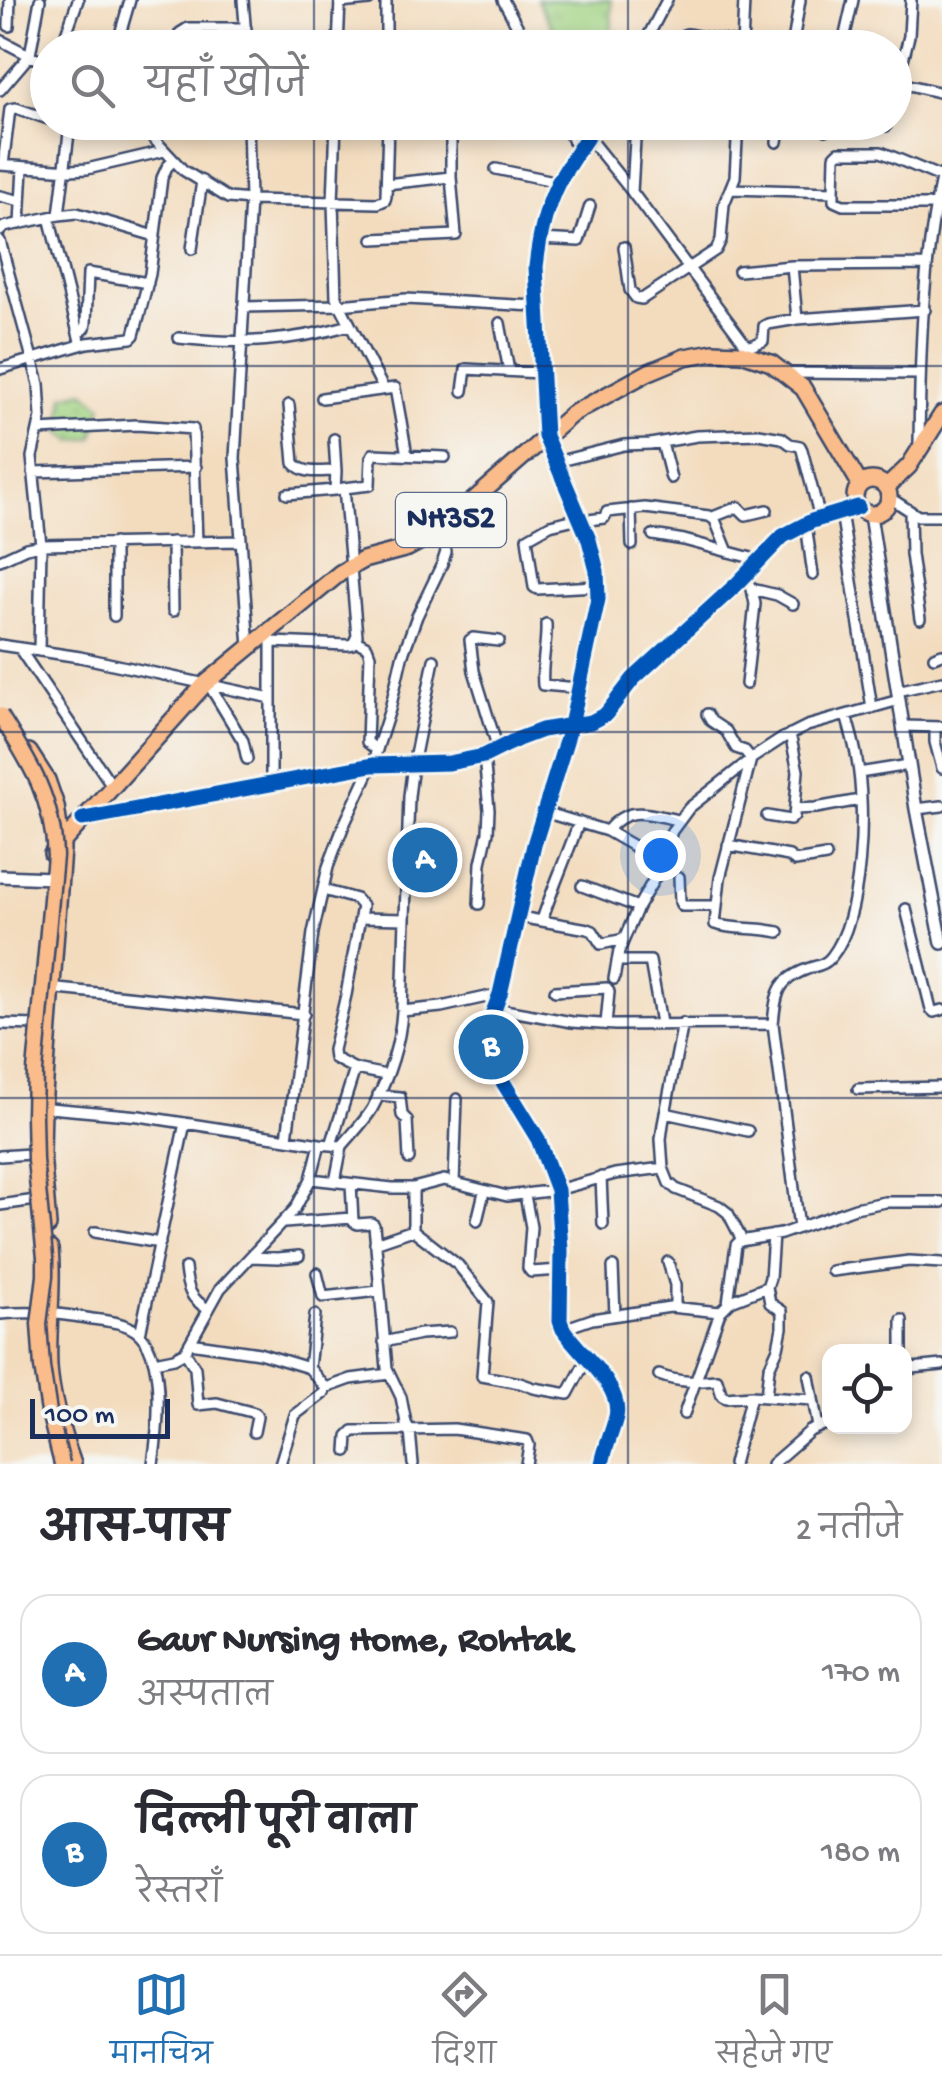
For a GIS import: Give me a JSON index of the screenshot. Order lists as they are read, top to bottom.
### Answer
{
  "streets": {
    "highway": ["NH352"]
  },
  "scale_bar": "100 m",
  "page": {
    "search": "यहाँ खोजें",
    "pins": ["A", "B"],
    "scale": "100 m",
    "heading": ["आस-पास", "2 नतीजे"],
    "list": [
      {
        "mark": "A",
        "name": "Gaur Nursing Home, Rohtak",
        "note": "अस्पताल",
        "value": "170 m"
      },
      {
        "mark": "B",
        "name": "दिल्ली पूरी वाला",
        "note": "रेस्तराँ",
        "value": "180 m"
      }
    ],
    "nav": ["मानचित्र", "दिशा", "सहेजे गए"]
  }
}
